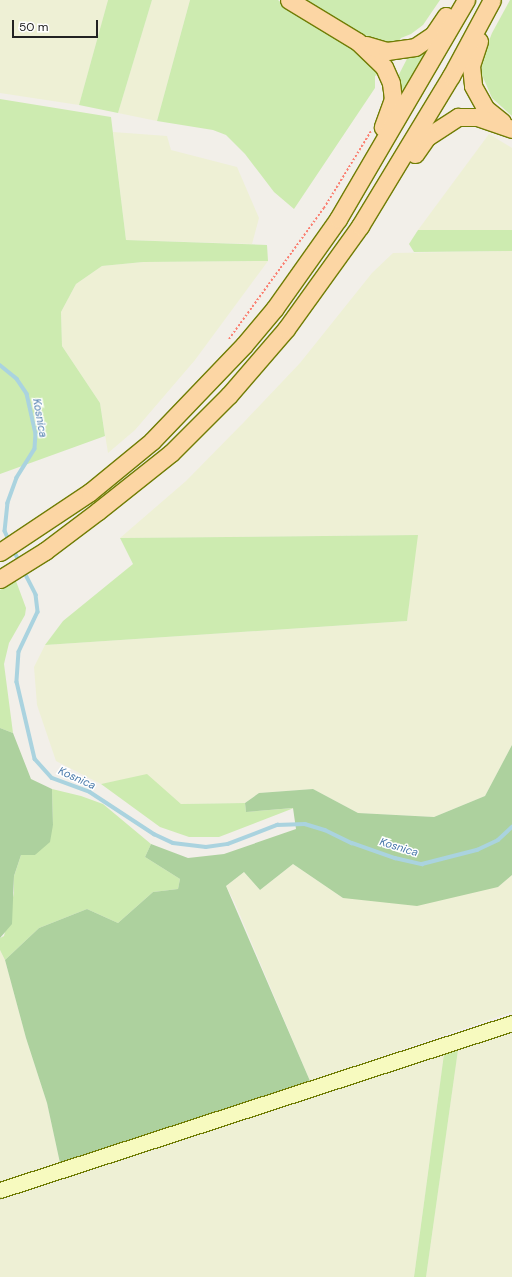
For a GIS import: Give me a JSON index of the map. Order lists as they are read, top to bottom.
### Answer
{
  "water": ["Kosnica"],
  "scale_bar": "50 m"
}
